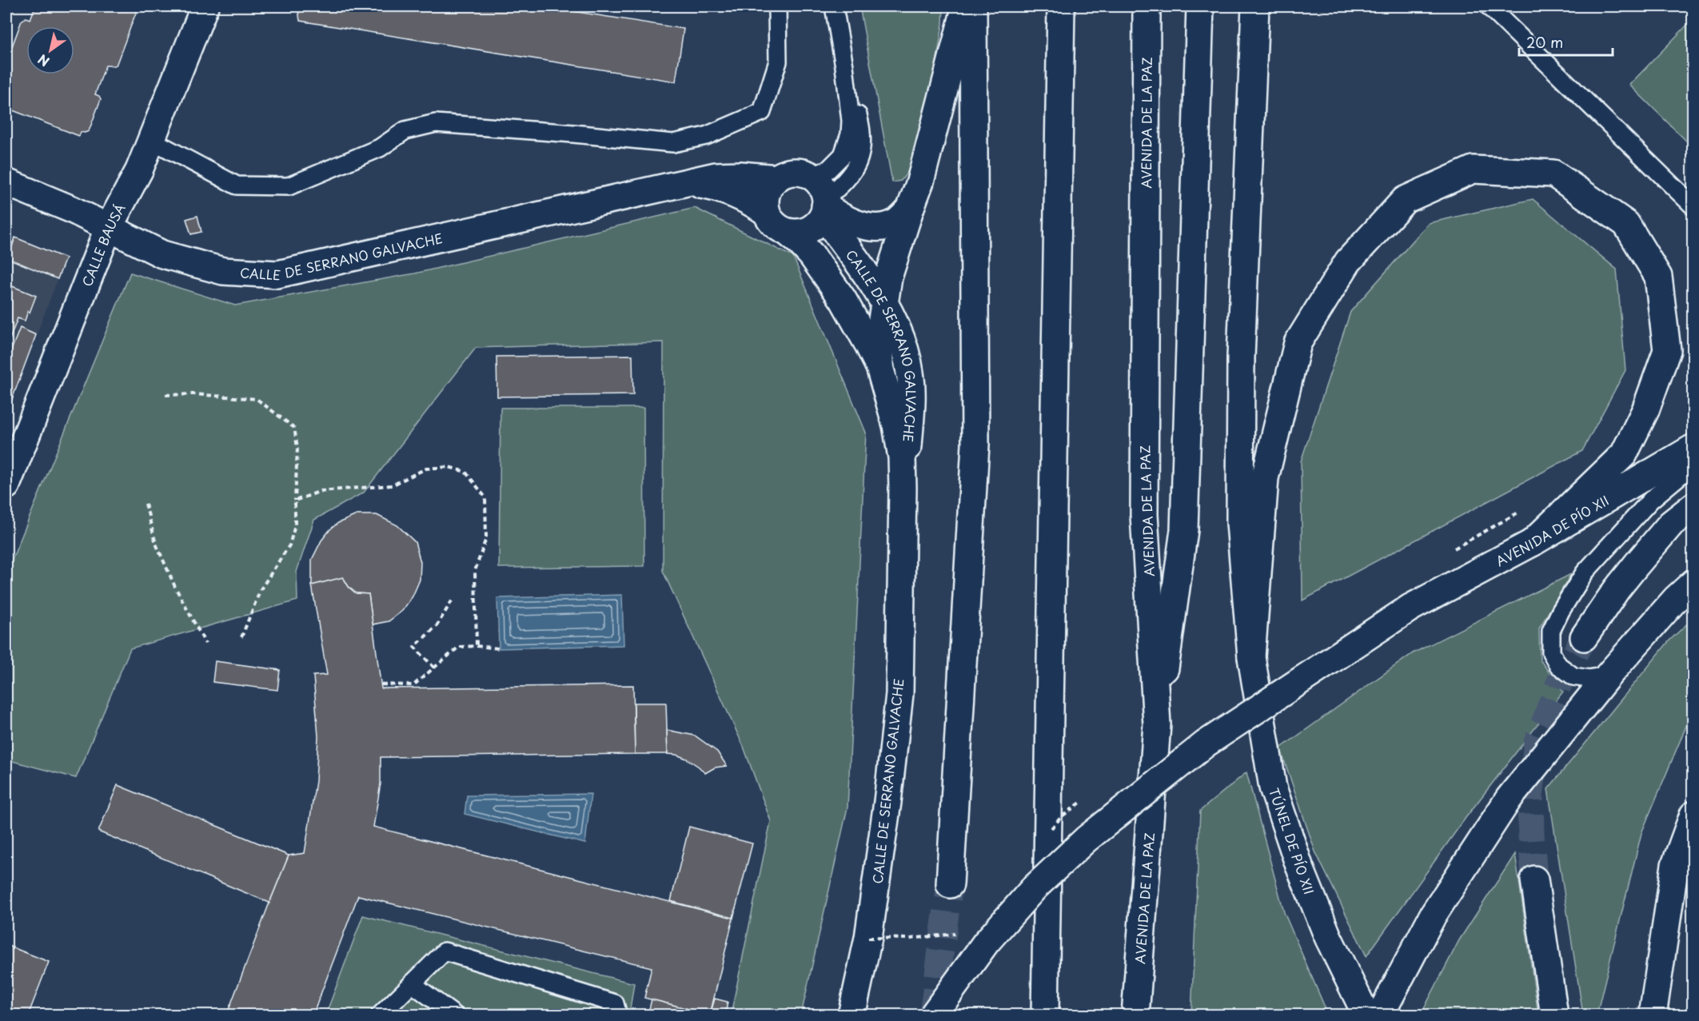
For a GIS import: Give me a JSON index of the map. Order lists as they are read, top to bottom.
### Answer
{
  "streets": {
    "main road": [
      "AVENIDA DE LA PAZ",
      "CALLE BAUSÁ",
      "CALLE DE SERRANO GALVACHE",
      "AVENIDA DE PÍO XII",
      "TÚNEL DE PÍO XII"
    ]
  },
  "crossings": [
    ["CALLE BAUSÁ", "CALLE DE SERRANO GALVACHE"]
  ],
  "scale_bar": "20 m",
  "north": "bottom left"
}
